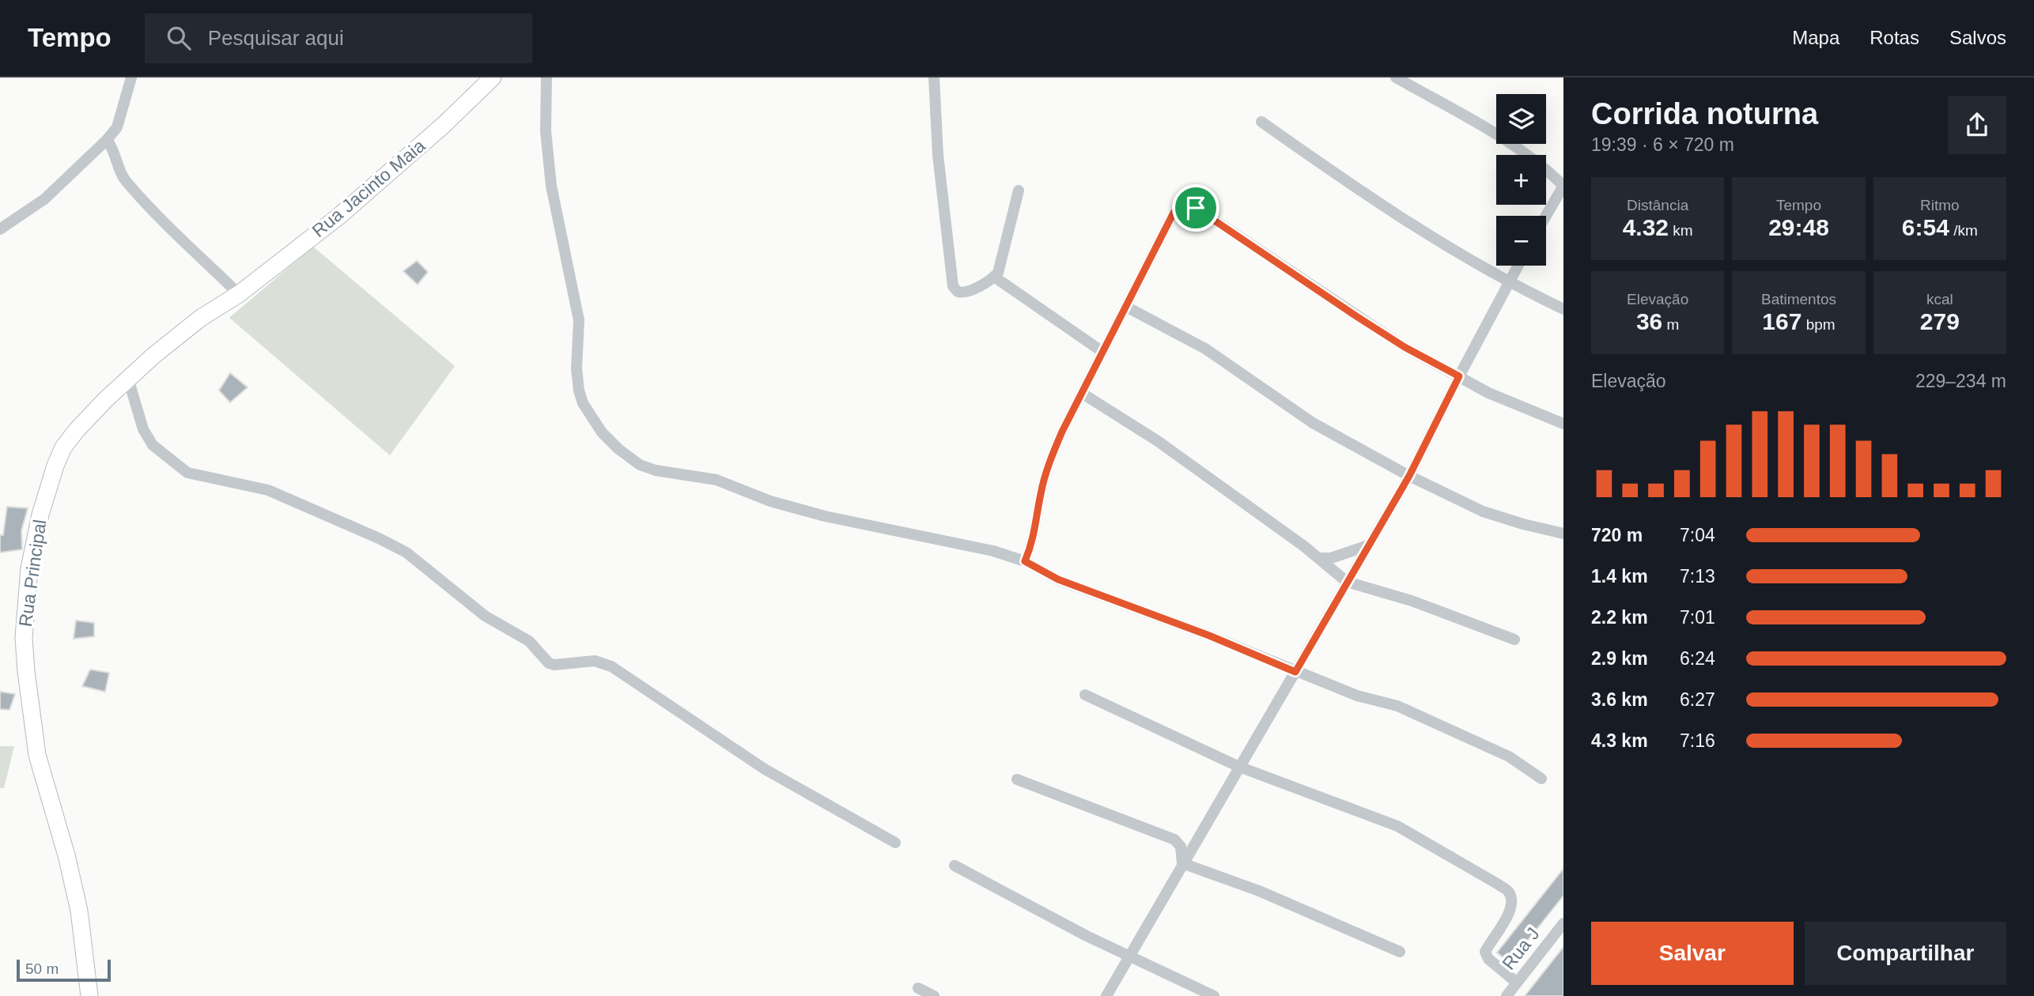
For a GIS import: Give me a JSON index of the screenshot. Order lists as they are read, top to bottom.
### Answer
{
  "streets": {
    "street": ["Rua Jacinto Maia", "Rua Principal", "Rua J"]
  },
  "crossings": [
    ["Rua Jacinto Maia", "Rua Principal"]
  ],
  "scale_bar": "50 m",
  "page": {
    "header": "Tempo",
    "search": "Pesquisar aqui",
    "nav": ["Mapa", "Rotas", "Salvos"],
    "heading": ["Corrida noturna", "19:39 · 6 × 720 m"],
    "map_buttons": ["+", "−"],
    "stats": [
      ["Distância", "4.32 km"],
      ["Tempo", "29:48"],
      ["Ritmo", "6:54 /km"],
      ["Elevação", "36 m"],
      ["Batimentos", "167 bpm"],
      ["kcal", "279"]
    ],
    "chart": ["Elevação", "229–234 m"],
    "list": [
      {
        "name": "720 m",
        "note": "7:04"
      },
      {
        "name": "1.4 km",
        "note": "7:13"
      },
      {
        "name": "2.2 km",
        "note": "7:01"
      },
      {
        "name": "2.9 km",
        "note": "6:24"
      },
      {
        "name": "3.6 km",
        "note": "6:27"
      },
      {
        "name": "4.3 km",
        "note": "7:16"
      }
    ],
    "buttons": ["Salvar", "Compartilhar"],
    "scale": "50 m"
  }
}
